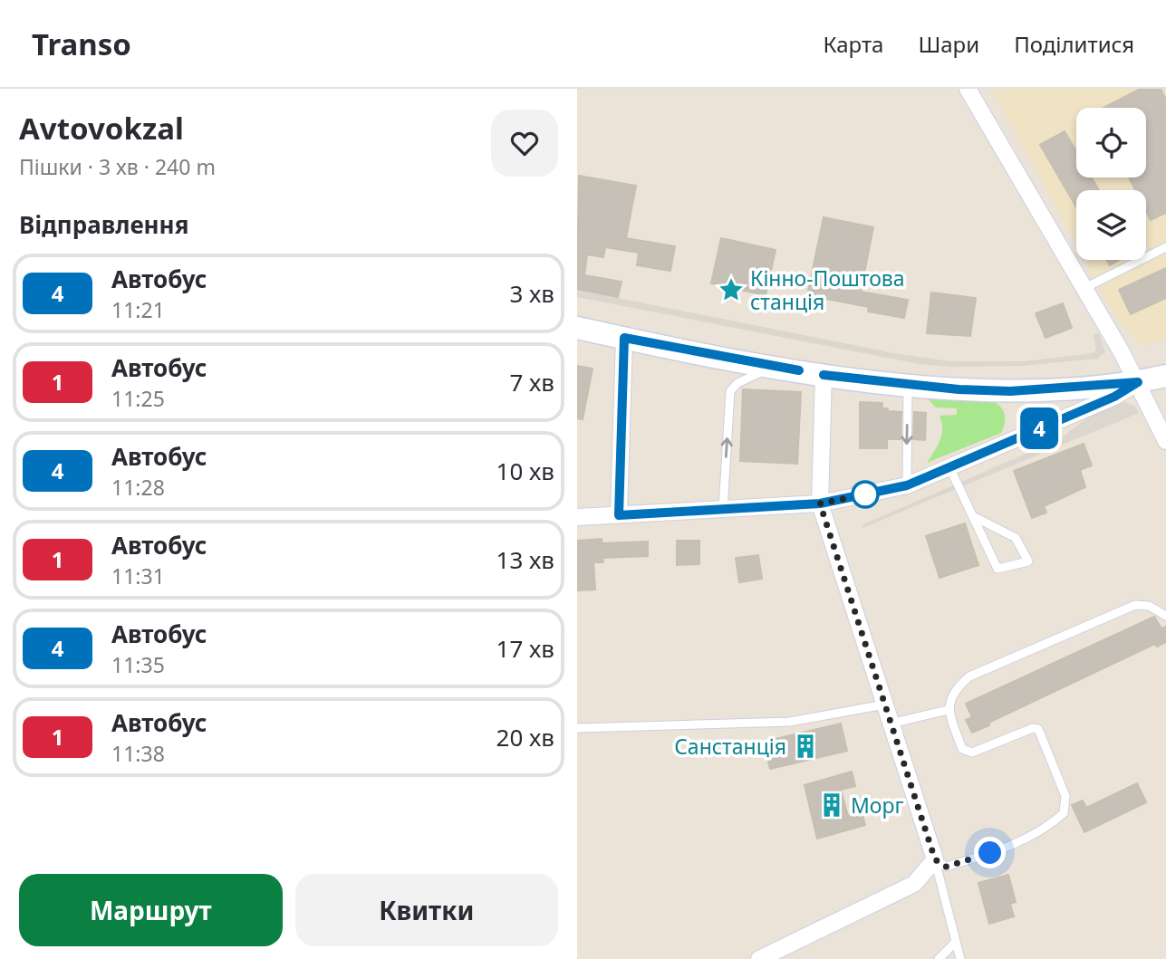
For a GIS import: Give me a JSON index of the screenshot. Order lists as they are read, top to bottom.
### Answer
{
  "places": {
    "place": ["Кінно-Поштова станція"],
    "building": ["Санстанція", "Морг"]
  },
  "lines": ["bus line 4"],
  "page": {
    "header": "Transo",
    "nav": ["Карта", "Шари", "Поділитися"],
    "heading": [
      ["Avtovokzal", "Пішки · 3 хв · 240 m"],
      "Відправлення"
    ],
    "on_map": "4",
    "list": [
      {
        "mark": "4",
        "name": "Автобус",
        "note": "11:21",
        "value": "3 хв"
      },
      {
        "mark": "1",
        "name": "Автобус",
        "note": "11:25",
        "value": "7 хв"
      },
      {
        "mark": "4",
        "name": "Автобус",
        "note": "11:28",
        "value": "10 хв"
      },
      {
        "mark": "1",
        "name": "Автобус",
        "note": "11:31",
        "value": "13 хв"
      },
      {
        "mark": "4",
        "name": "Автобус",
        "note": "11:35",
        "value": "17 хв"
      },
      {
        "mark": "1",
        "name": "Автобус",
        "note": "11:38",
        "value": "20 хв"
      }
    ],
    "buttons": ["Маршрут", "Квитки"]
  }
}
